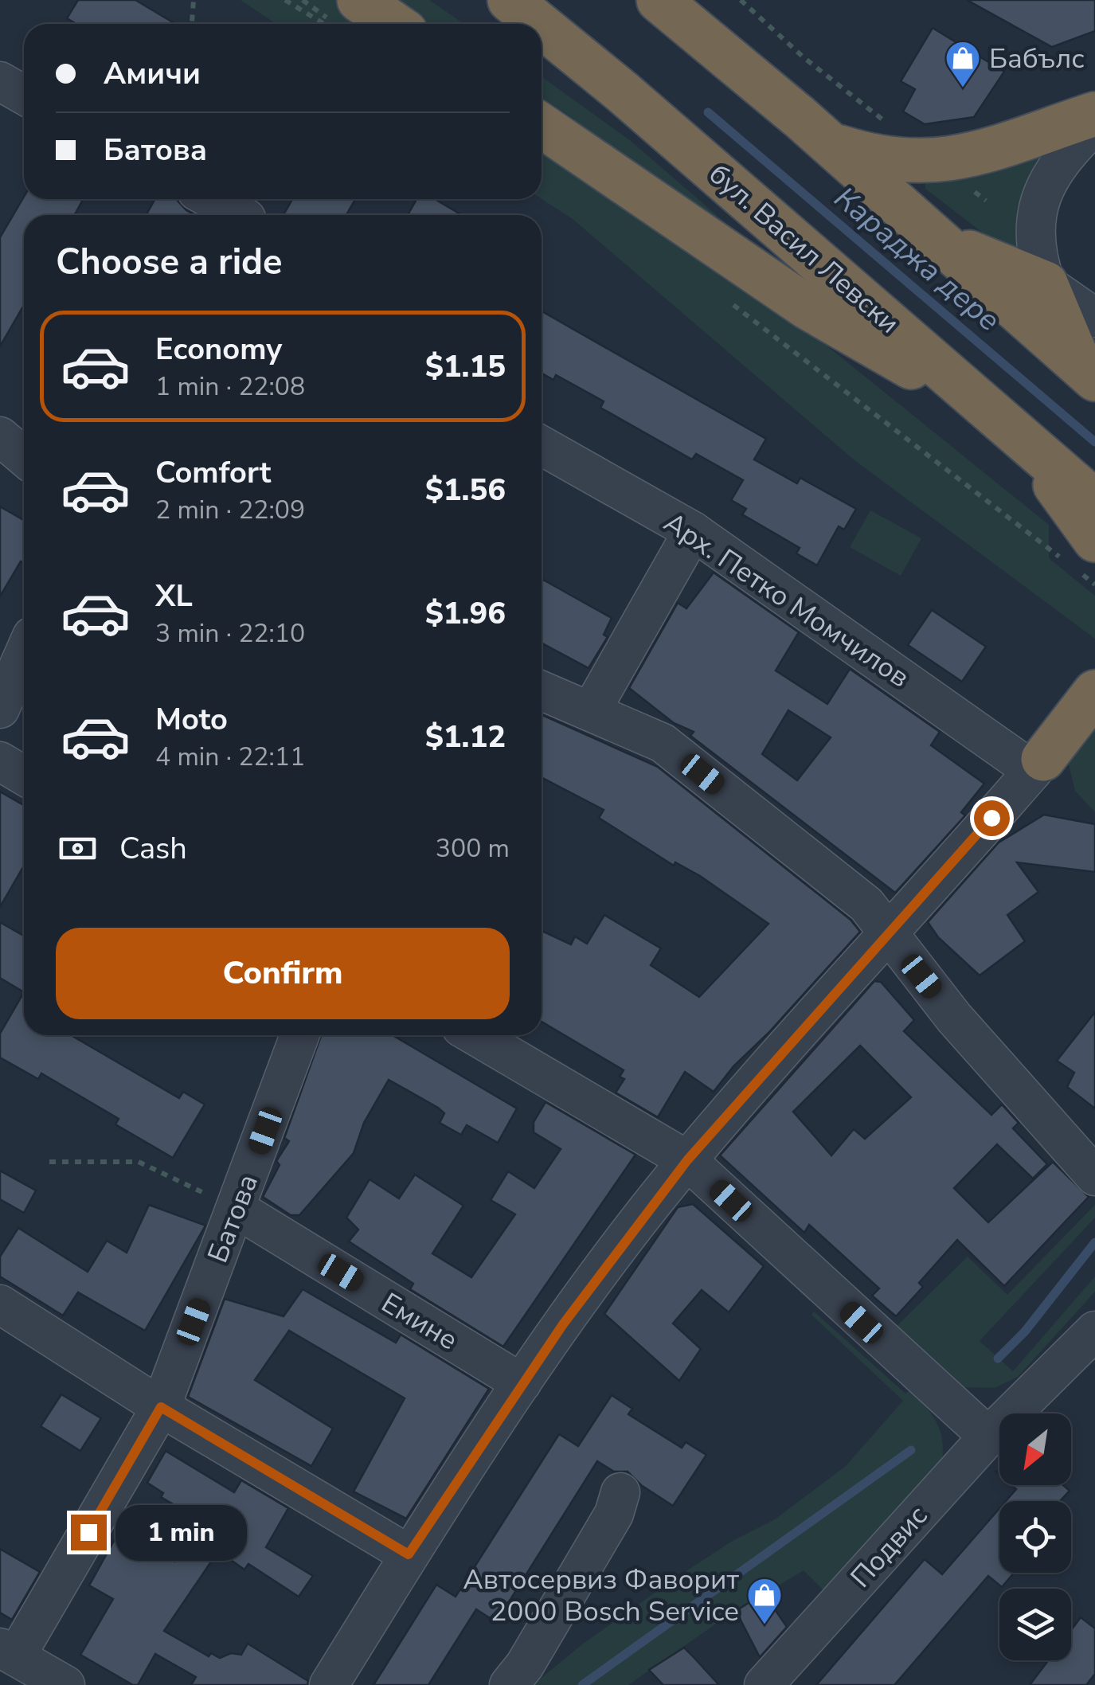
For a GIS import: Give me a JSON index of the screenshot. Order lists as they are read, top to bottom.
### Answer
{
  "streets": {
    "highway": ["бул. Васил Левски"],
    "street": [
      "Арх. Петко Момчилов",
      "Батова",
      "Емине",
      "Подвис"
    ]
  },
  "crossings": [
    ["Батова", "Емине"]
  ],
  "water": ["Караджа дере"],
  "places": {
    "shop": ["Бабълс", "Автосервиз Фаворит 2000 Bosch Service"]
  },
  "north": "bottom left",
  "page": {
    "banner": ["Амичи", "Батова"],
    "heading": "Choose a ride",
    "list": [
      {
        "name": "Economy",
        "note": "1 min · 22:08",
        "value": "$1.15"
      },
      {
        "name": "Comfort",
        "note": "2 min · 22:09",
        "value": "$1.56"
      },
      {
        "name": "XL",
        "note": "3 min · 22:10",
        "value": "$1.96"
      },
      {
        "name": "Moto",
        "note": "4 min · 22:11",
        "value": "$1.12"
      }
    ],
    "pay": ["Cash", "300 m"],
    "buttons": "Confirm",
    "bubble": "1 min"
  }
}
